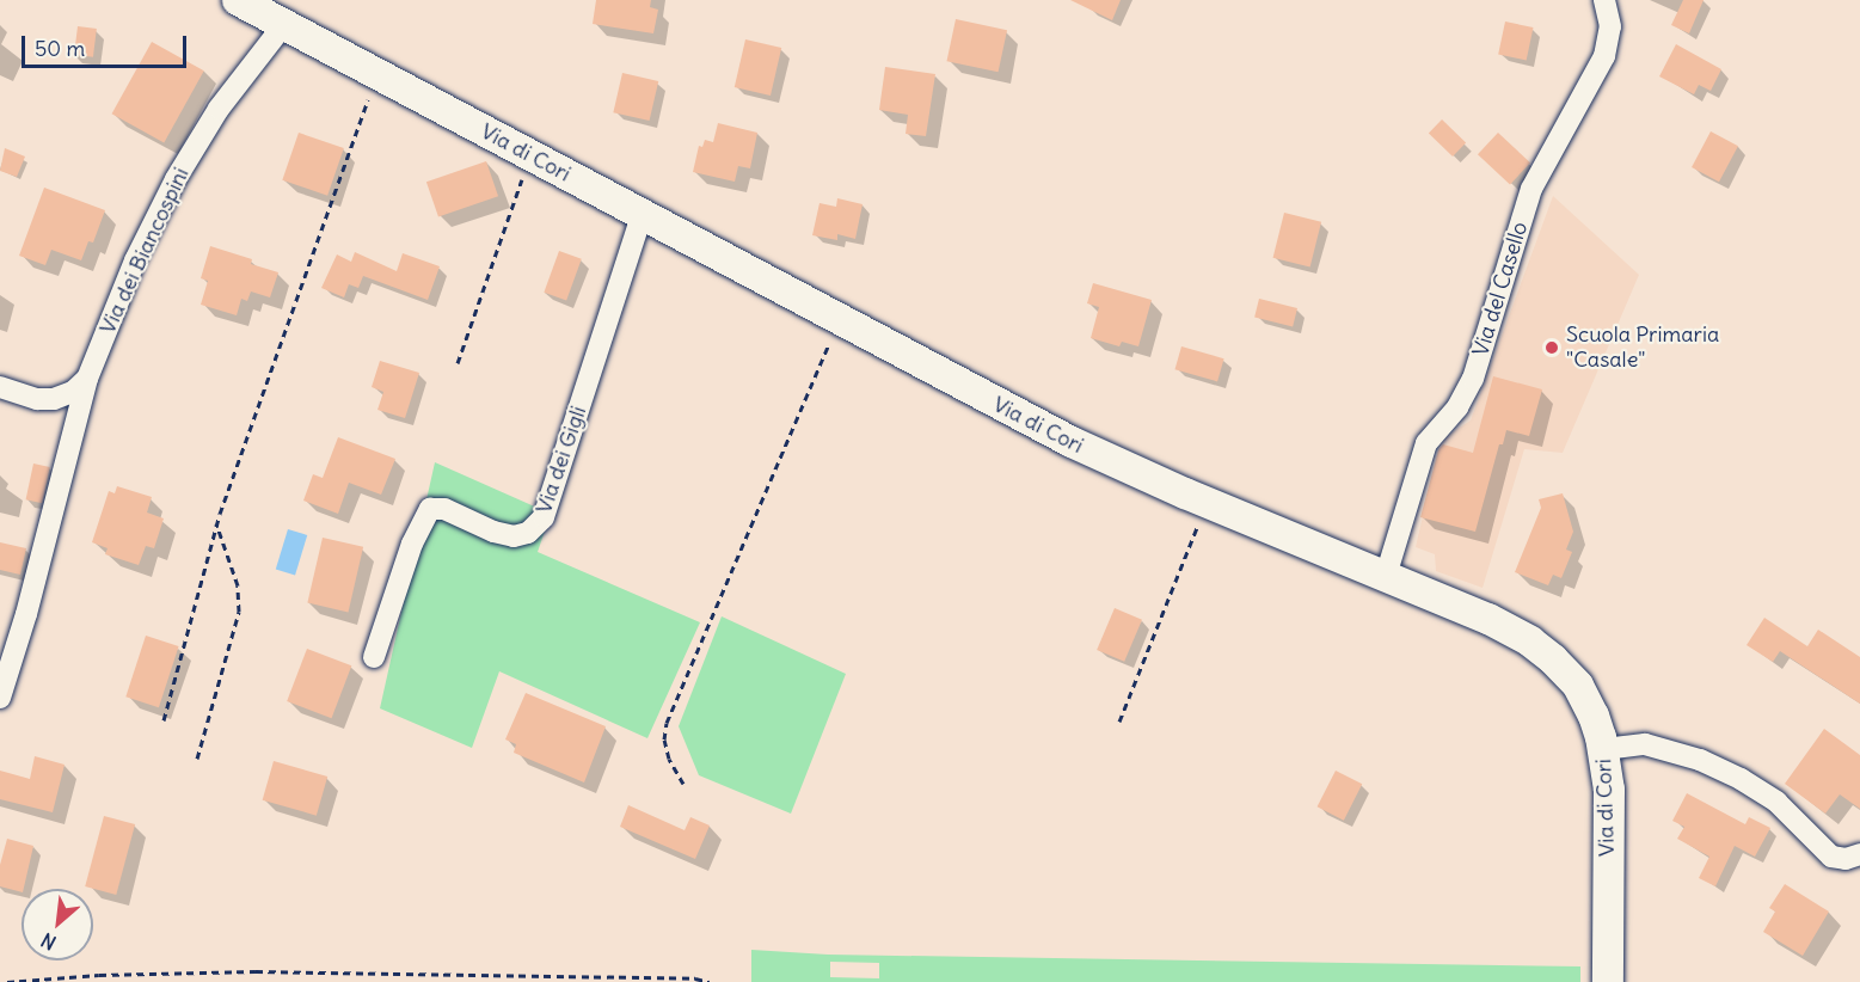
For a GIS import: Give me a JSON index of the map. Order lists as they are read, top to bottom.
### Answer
{
  "streets": {
    "main road": ["Via di Cori"],
    "street": ["Via dei Biancospini", "Via del Casello", "Via dei Gigli"]
  },
  "crossings": [
    ["Via di Cori", "Via dei Biancospini"],
    ["Via di Cori", "Via del Casello"],
    ["Via di Cori", "Via dei Gigli"]
  ],
  "places": ["Scuola Primaria \"Casale\""],
  "scale_bar": "50 m",
  "north": "bottom left"
}
